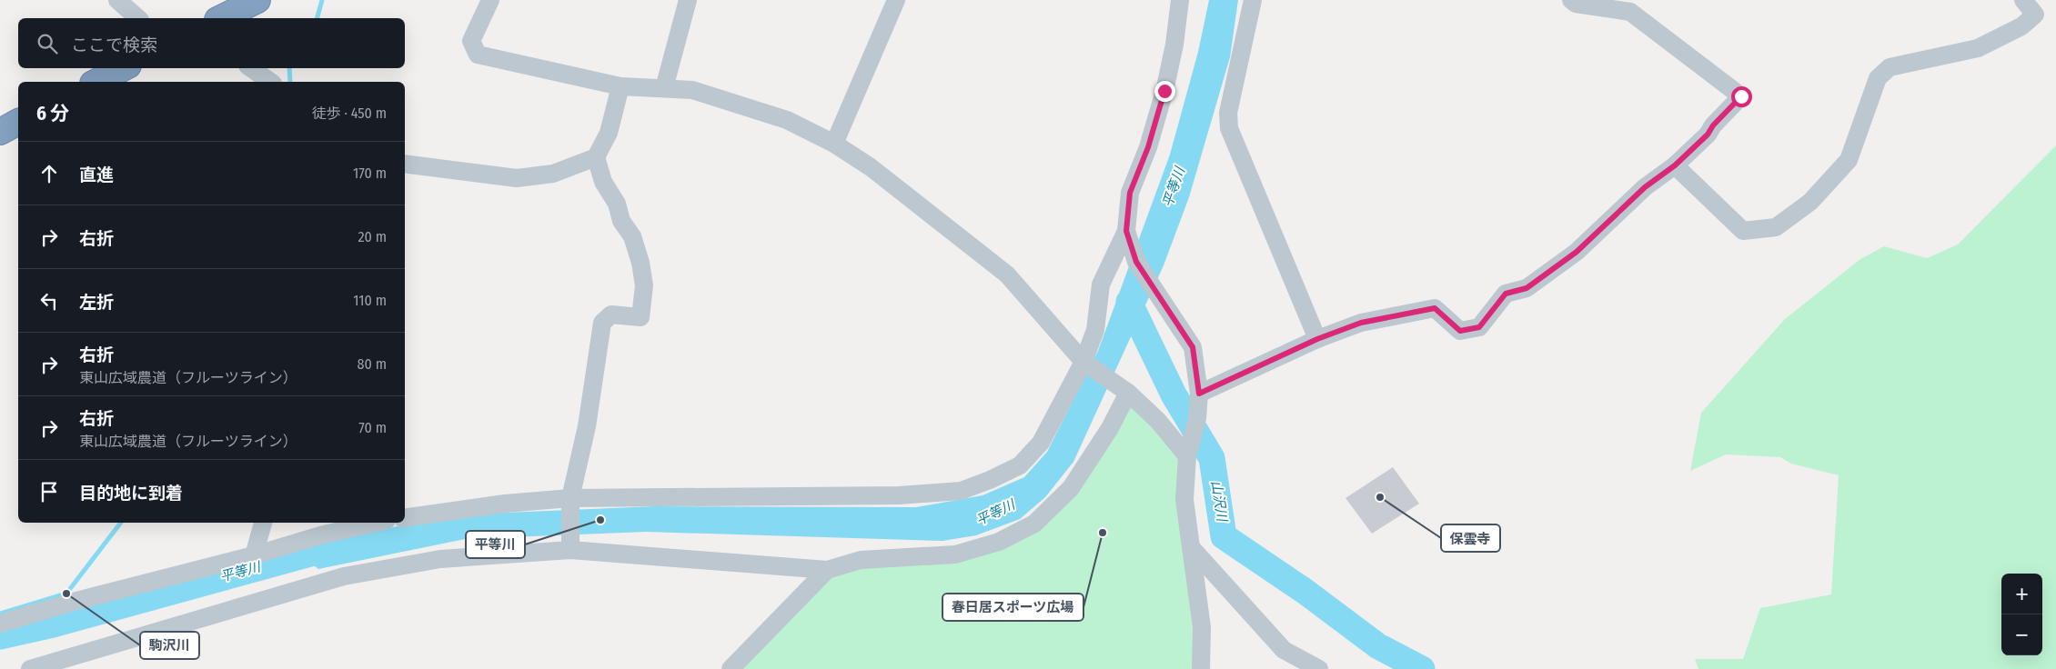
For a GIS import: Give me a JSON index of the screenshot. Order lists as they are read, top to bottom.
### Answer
{
  "water": ["平等川", "山沢川"],
  "places": [
    "保雲寺",
    "平等川",
    "春日居スポーツ広場",
    "駒沢川"
  ],
  "page": {
    "search": "ここで検索",
    "heading": ["6 分", "徒歩 · 450 m"],
    "list": [
      ["直進", "170 m"],
      ["右折", "20 m"],
      ["左折", "110 m"],
      ["右折", "東山広域農道（フルーツライン）", "80 m"],
      ["右折", "東山広域農道（フルーツライン）", "70 m"],
      "目的地に到着"
    ],
    "map_buttons": ["+", "−"]
  }
}
